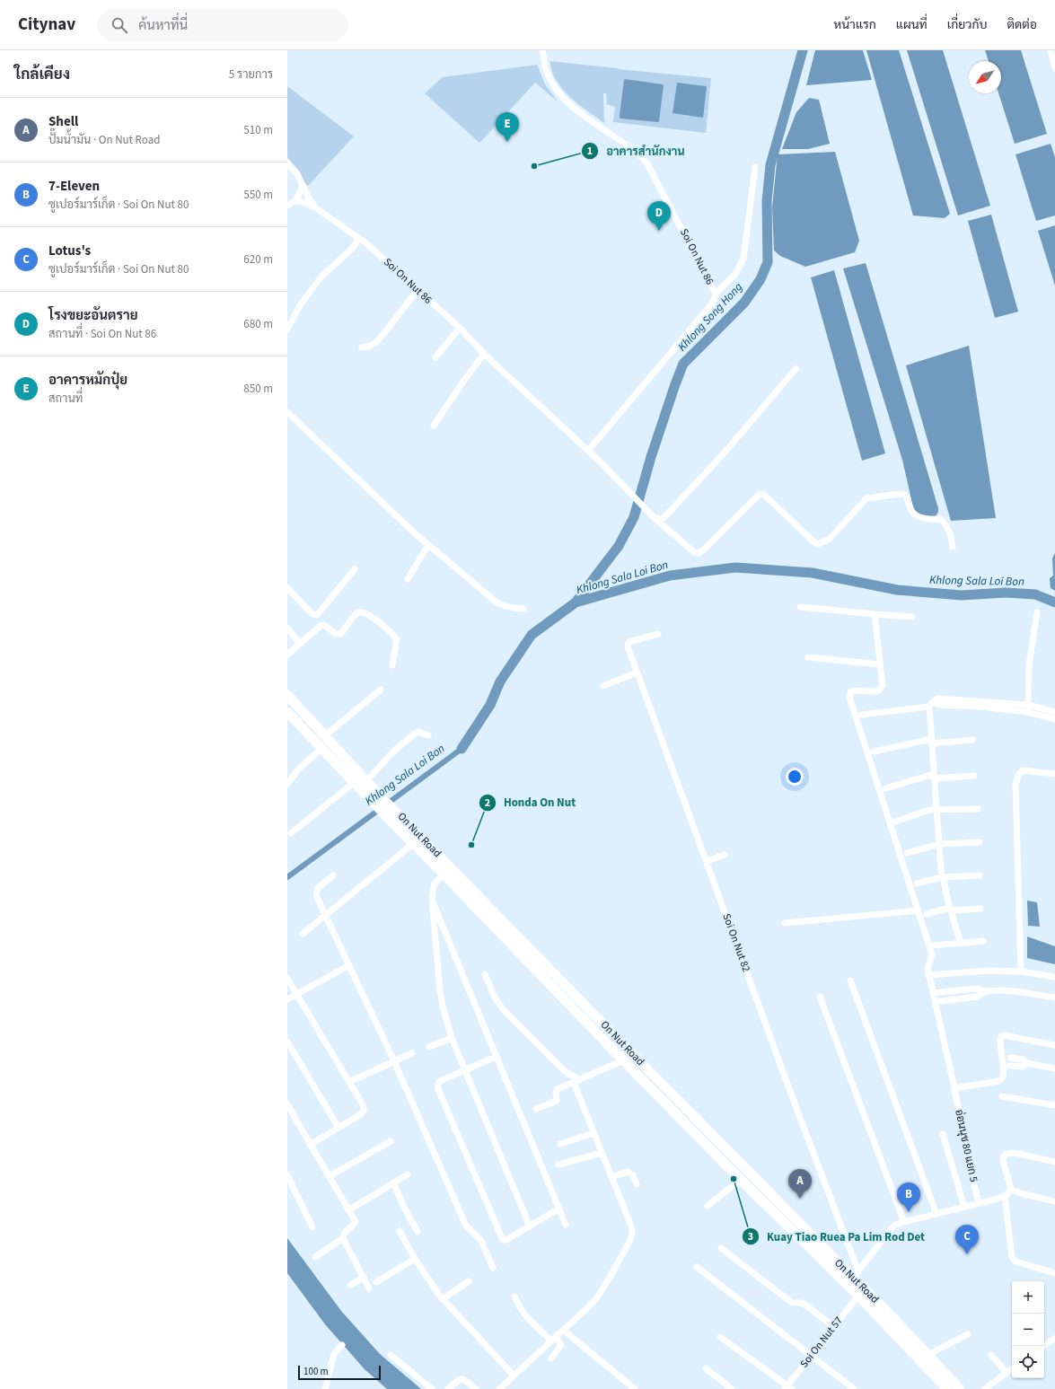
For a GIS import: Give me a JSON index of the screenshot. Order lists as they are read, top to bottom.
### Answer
{
  "streets": {
    "main road": ["On Nut Road"],
    "street": [
      "Soi On Nut 86",
      "Soi On Nut 82",
      "อ่อนนุช 80 แยก 5",
      "Soi On Nut 57"
    ]
  },
  "crossings": [
    ["On Nut Road", "Soi On Nut 82"],
    ["On Nut Road", "Soi On Nut 57"]
  ],
  "water": ["Khlong Song Hong", "Khlong Sala Loi Bon"],
  "places": ["อาคารสำนักงาน", "Honda On Nut", "Kuay Tiao Ruea Pa Lim Rod Det"],
  "scale_bar": "100 m",
  "north": "bottom left",
  "page": {
    "header": "Citynav",
    "search": "ค้นหาที่นี่",
    "nav": [
      "หน้าแรก",
      "แผนที่",
      "เกี่ยวกับ",
      "ติดต่อ"
    ],
    "heading": ["ใกล้เคียง", "5 รายการ"],
    "list": [
      {
        "mark": "A",
        "name": "Shell",
        "note": "ปั๊มน้ำมัน · On Nut Road",
        "value": "510 m"
      },
      {
        "mark": "B",
        "name": "7-Eleven",
        "note": "ซูเปอร์มาร์เก็ต · Soi On Nut 80",
        "value": "550 m"
      },
      {
        "mark": "C",
        "name": "Lotus's",
        "note": "ซูเปอร์มาร์เก็ต · Soi On Nut 80",
        "value": "620 m"
      },
      {
        "mark": "D",
        "name": "โรงขยะอันตราย",
        "note": "สถานที่ · Soi On Nut 86",
        "value": "680 m"
      },
      {
        "mark": "E",
        "name": "อาคารหมักปุ๋ย",
        "note": "สถานที่",
        "value": "850 m"
      }
    ],
    "pins": [
      "E",
      "D",
      "A",
      "B",
      "C"
    ],
    "map_buttons": ["+", "−"],
    "scale": "100 m"
  }
}
